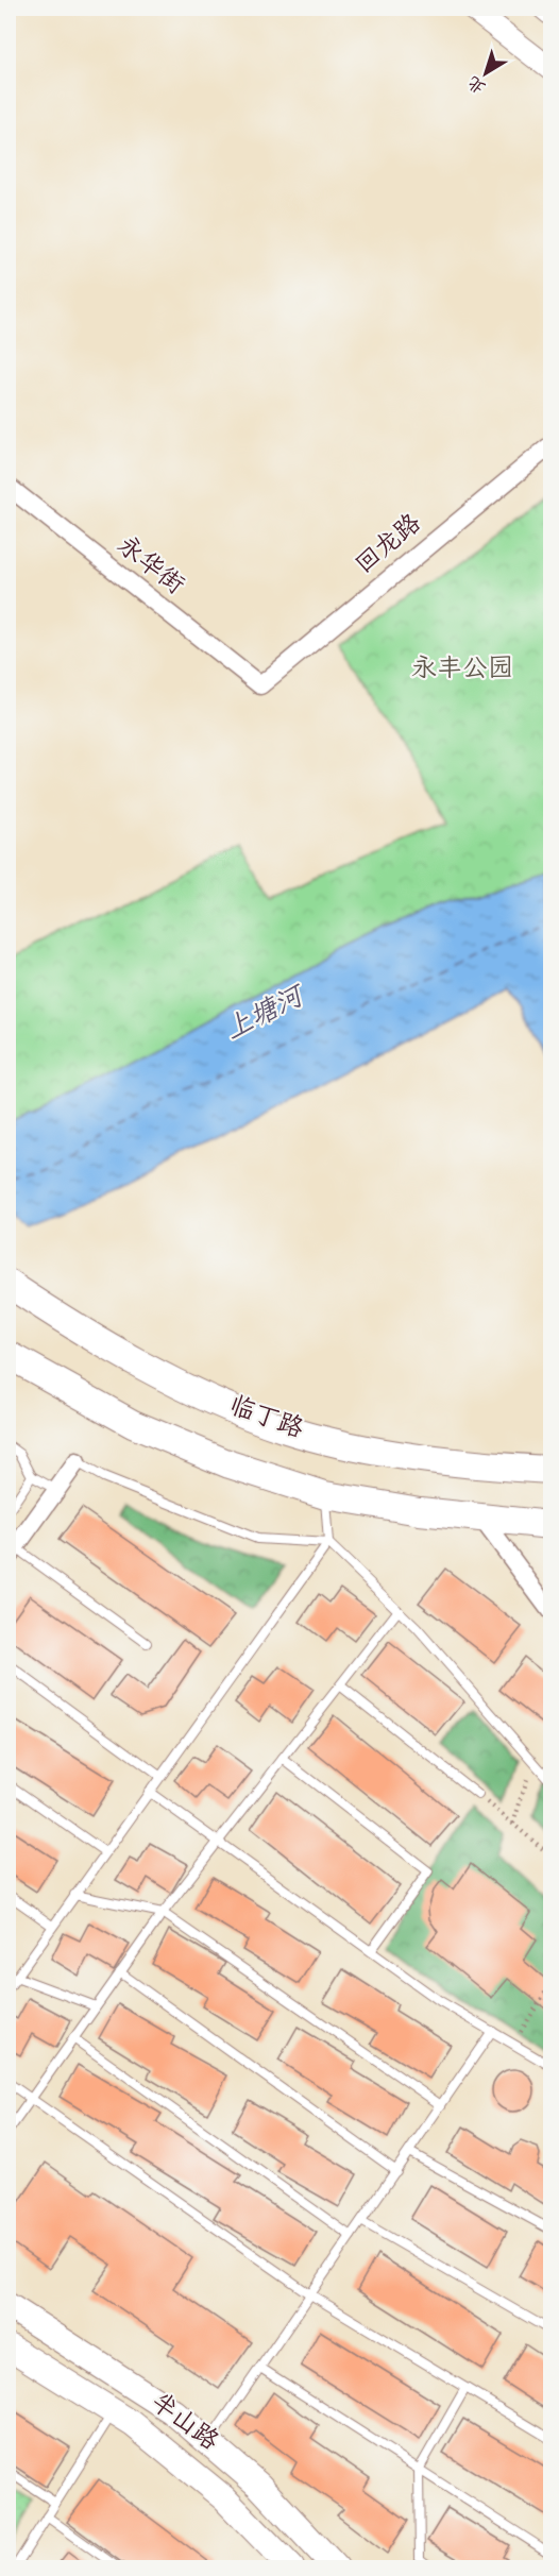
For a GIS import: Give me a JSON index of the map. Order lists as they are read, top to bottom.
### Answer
{
  "streets": {
    "main road": ["临丁路", "半山路"],
    "street": ["回龙路", "永华街"]
  },
  "crossings": [
    ["回龙路", "永华街"]
  ],
  "water": ["上塘河"],
  "parks": ["永丰公园"],
  "north": "bottom left"
}
